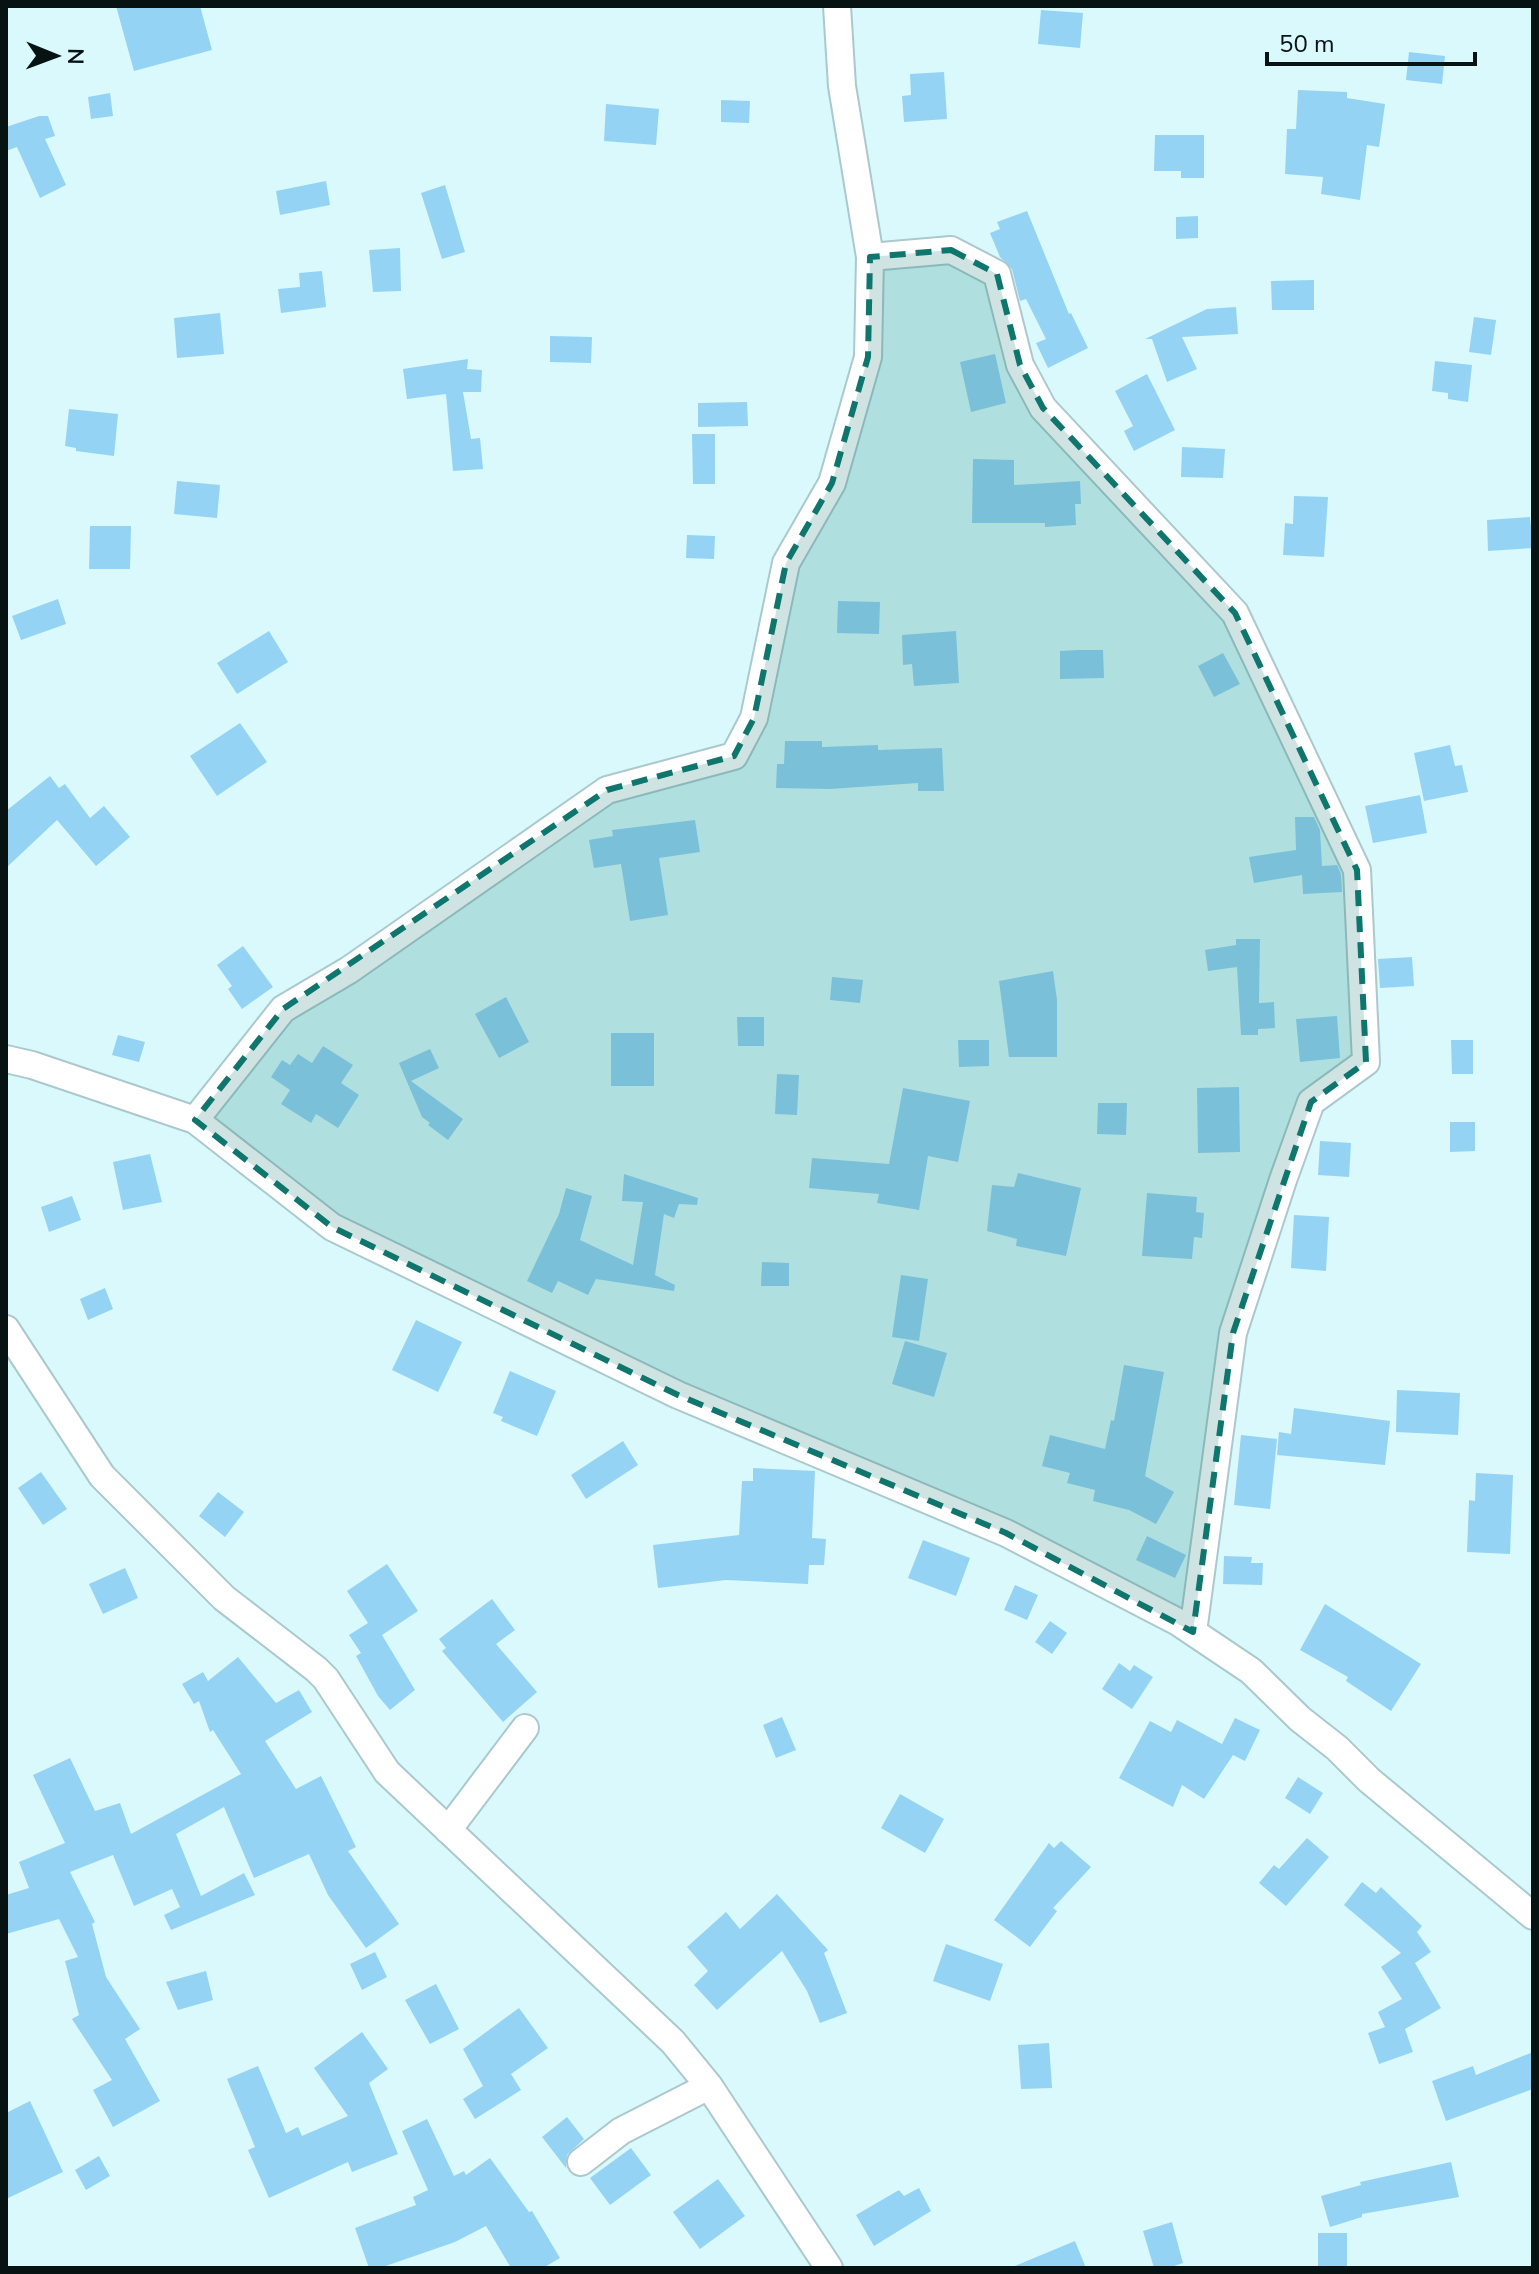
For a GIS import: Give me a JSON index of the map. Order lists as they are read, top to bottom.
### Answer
{
  "scale_bar": "50 m",
  "north": "right"
}
